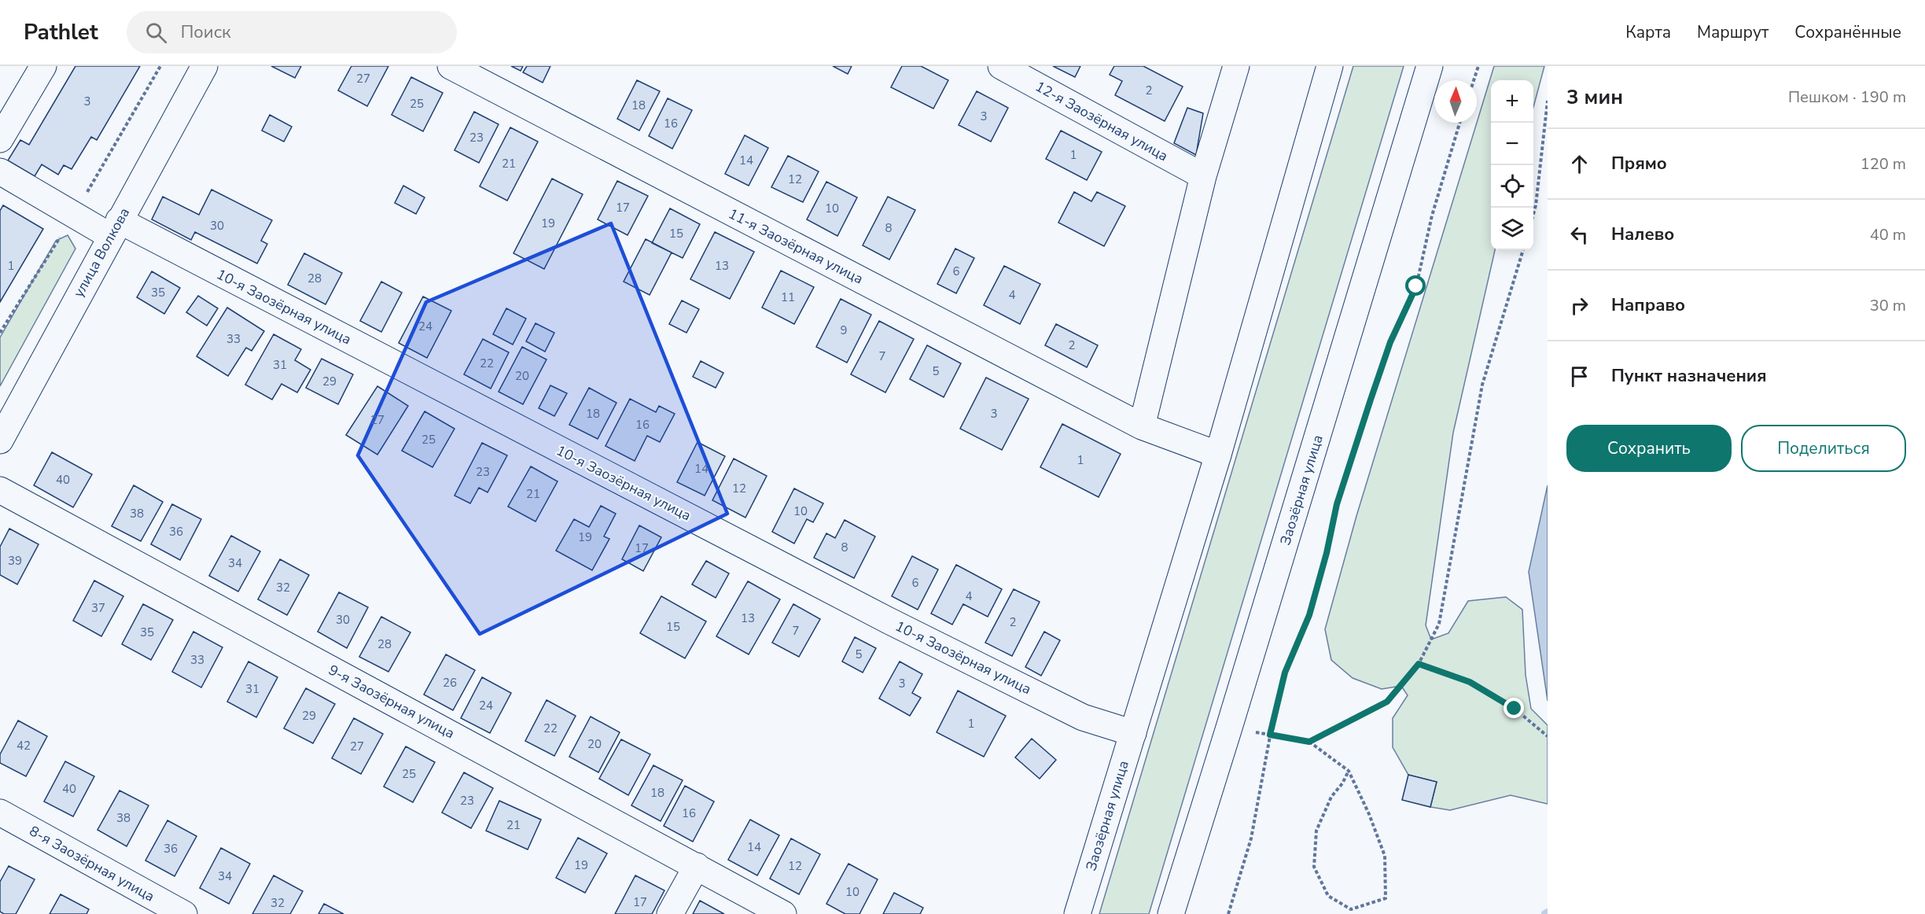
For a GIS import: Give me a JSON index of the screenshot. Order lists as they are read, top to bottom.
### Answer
{
  "streets": {
    "street": [
      "12-я Заозёрная улица",
      "11-я Заозёрная улица",
      "улица Волкова",
      "10-я Заозёрная улица",
      "Заозёрная улица",
      "9-я Заозёрная улица",
      "8-я Заозёрная улица"
    ]
  },
  "crossings": [
    ["11-я Заозёрная улица", "Заозёрная улица"],
    ["улица Волкова", "10-я Заозёрная улица"],
    ["10-я Заозёрная улица", "Заозёрная улица"]
  ],
  "house_numbers": [
    "27",
    "2",
    "3",
    "25",
    "18",
    "3",
    "16",
    "23",
    "1",
    "14",
    "21",
    "12",
    "17",
    "10",
    "19",
    "30",
    "8",
    "15",
    "1",
    "13",
    "6",
    "28",
    "35",
    "4",
    "11",
    "24",
    "9",
    "33",
    "2",
    "7",
    "22",
    "31",
    "5",
    "20",
    "29",
    "18",
    "3",
    "27",
    "16",
    "25",
    "1",
    "14",
    "23",
    "40",
    "12",
    "21",
    "10",
    "38",
    "36",
    "19",
    "8",
    "17",
    "39",
    "34",
    "6",
    "32",
    "4",
    "37",
    "13",
    "30",
    "2",
    "15",
    "7",
    "35",
    "28",
    "5",
    "33",
    "26",
    "3",
    "31",
    "24",
    "29",
    "1",
    "22",
    "20",
    "42",
    "27",
    "25",
    "40",
    "18",
    "23",
    "16",
    "38",
    "21",
    "14",
    "36",
    "19",
    "12",
    "34",
    "10",
    "17",
    "32"
  ],
  "north": "top",
  "page": {
    "header": "Pathlet",
    "search": "Поиск",
    "nav": ["Карта", "Маршрут", "Сохранённые"],
    "heading": ["3 мин", "Пешком · 190 m"],
    "map_buttons": ["+", "−"],
    "list": [
      ["Прямо", "120 m"],
      ["Налево", "40 m"],
      ["Направо", "30 m"],
      "Пункт назначения"
    ],
    "buttons": ["Сохранить", "Поделиться"]
  }
}
